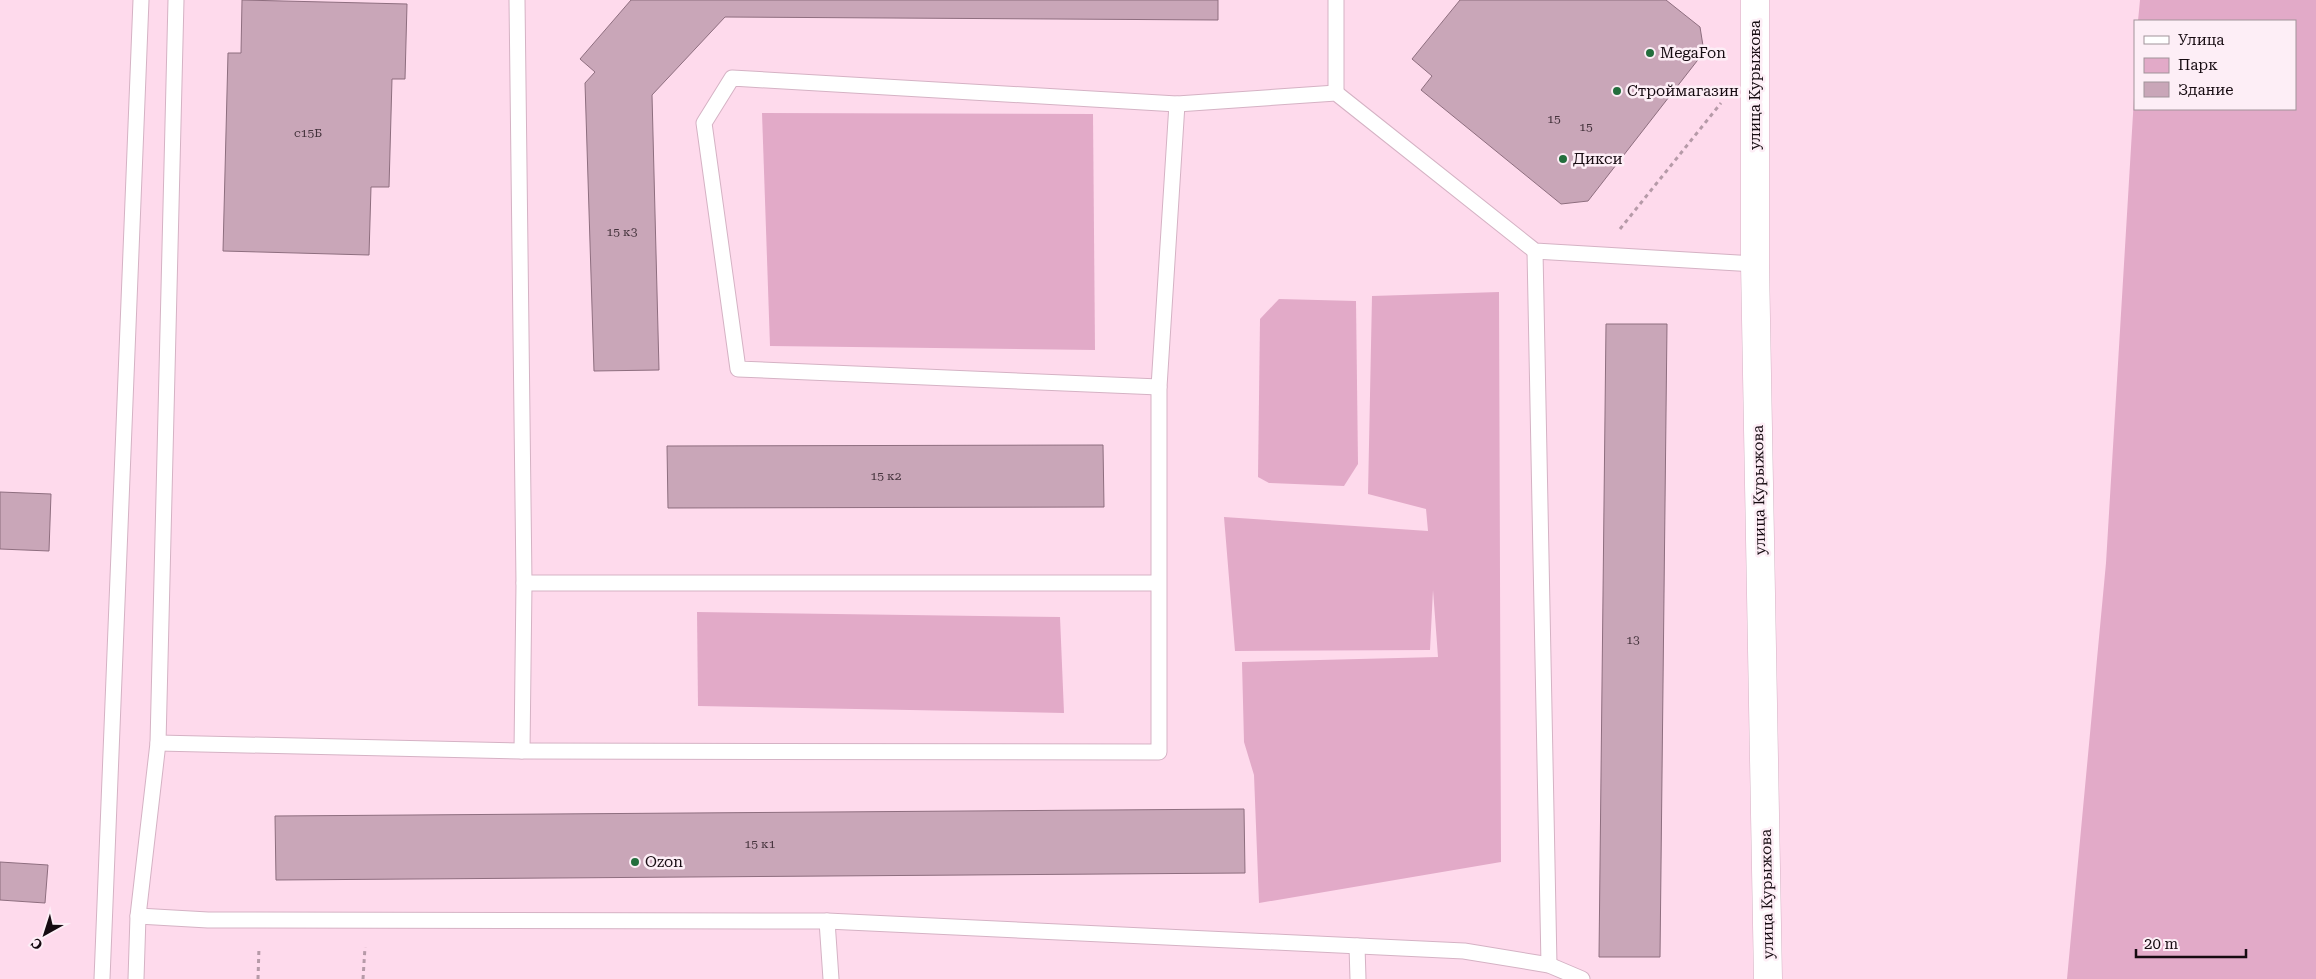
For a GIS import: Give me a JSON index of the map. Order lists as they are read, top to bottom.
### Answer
{
  "streets": {
    "street": ["улица Курыжова"]
  },
  "places": [
    "MegaFon",
    "Строймагазин",
    "Дикси",
    "Ozon"
  ],
  "house_numbers": [
    "15",
    "15",
    "с15Б",
    "15 к3",
    "15 к2",
    "13",
    "15 к1"
  ],
  "legend": ["Улица", "Парк", "Здание"],
  "scale_bar": "20 m",
  "north": "bottom left"
}
